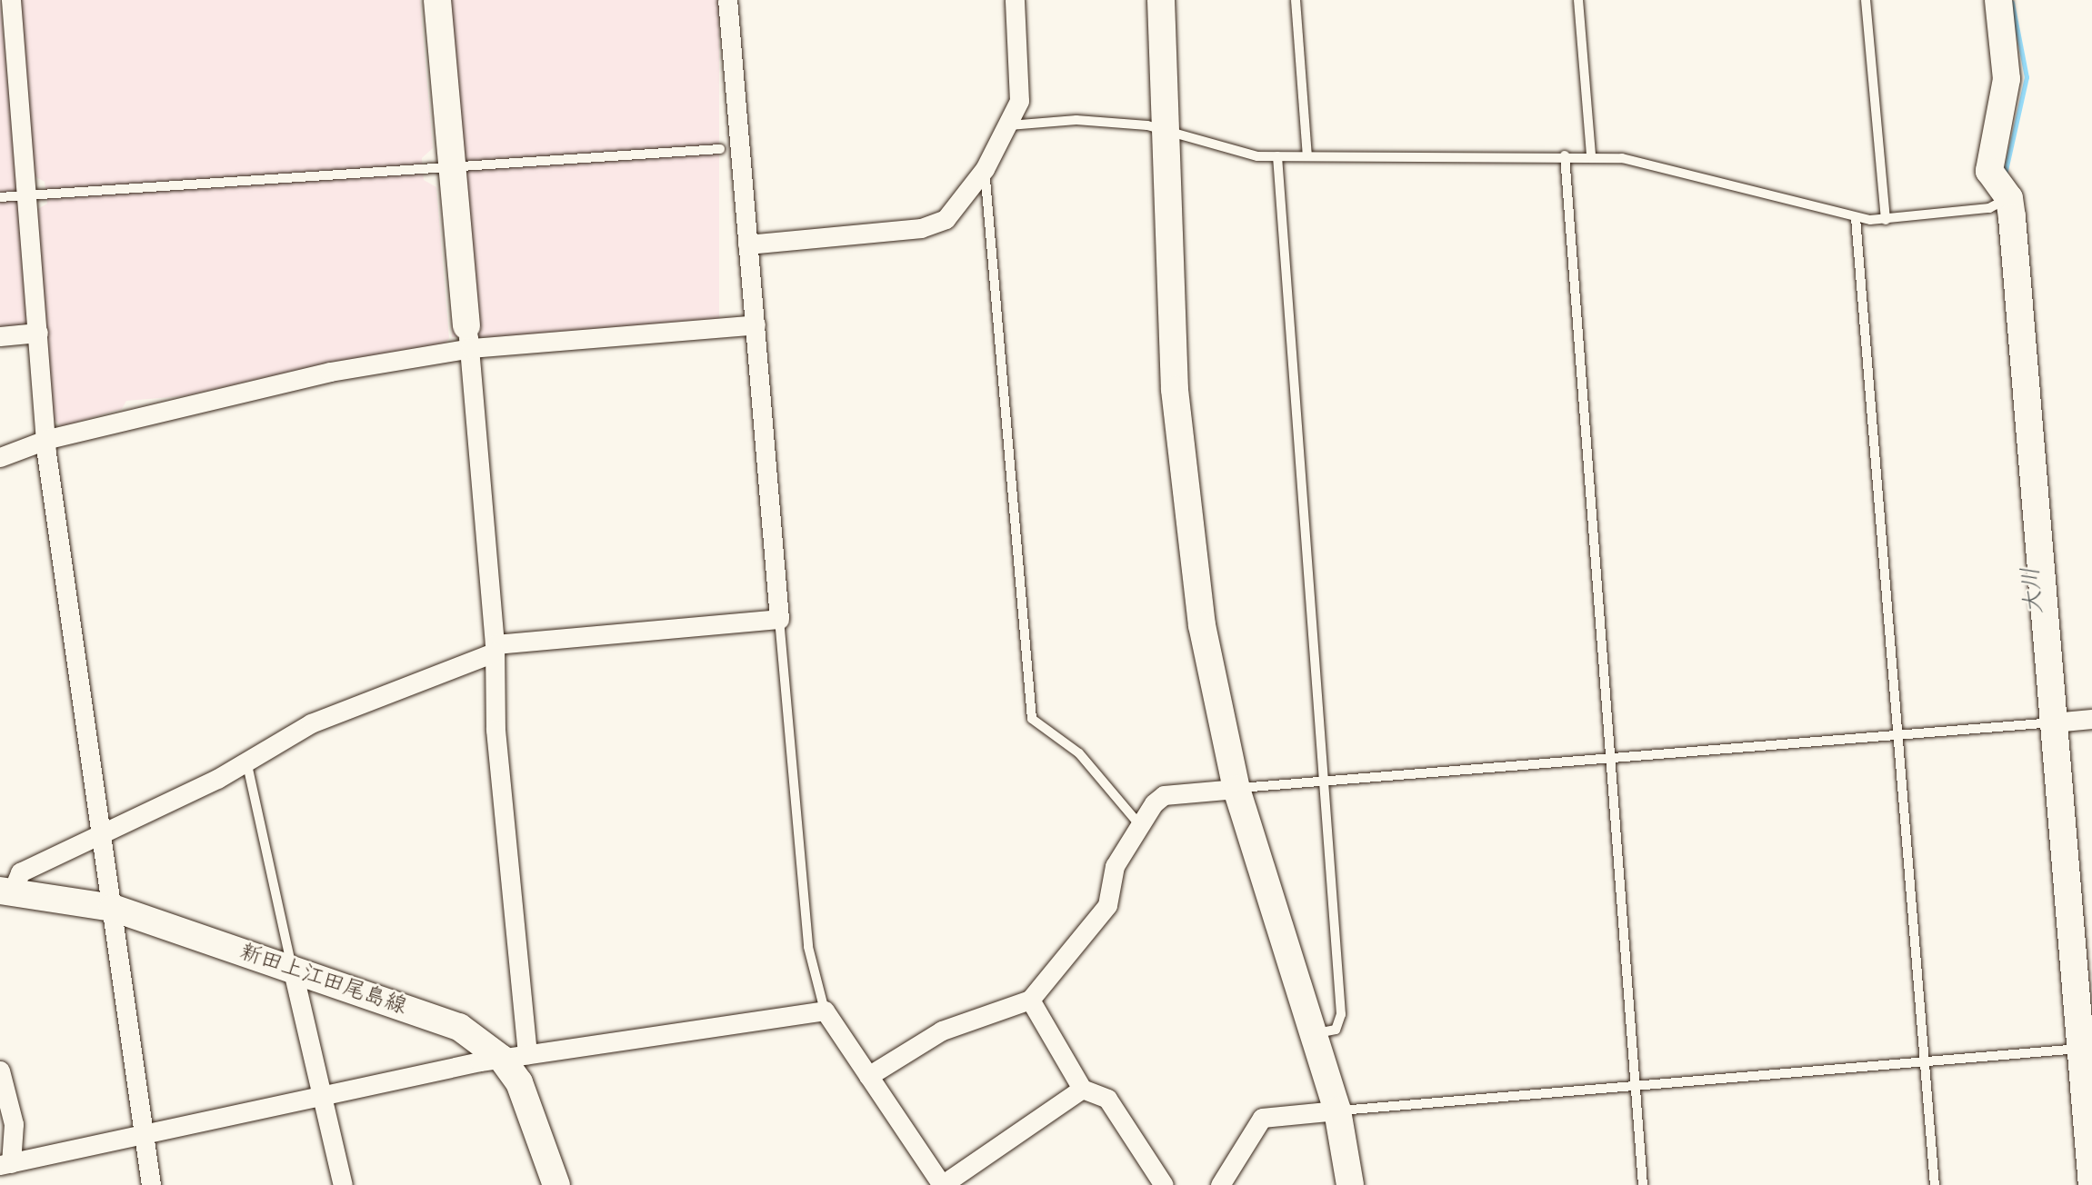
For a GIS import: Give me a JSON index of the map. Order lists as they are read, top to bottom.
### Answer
{
  "streets": {
    "street": ["新田上江田尾島線"]
  },
  "water": ["大川"]
}
